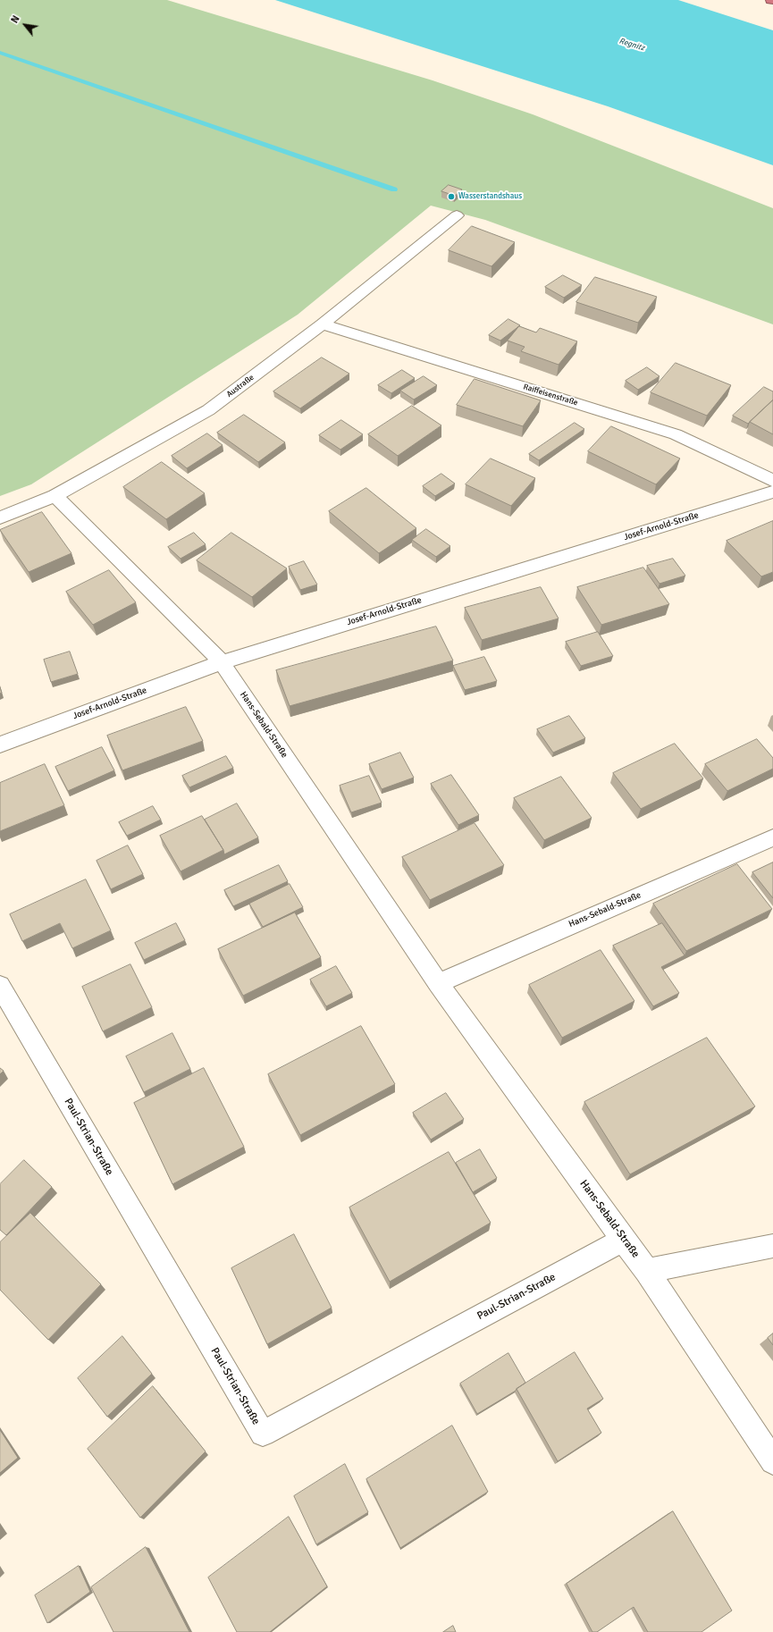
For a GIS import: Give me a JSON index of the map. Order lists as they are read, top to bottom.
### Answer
{
  "streets": {
    "street": [
      "Austraße",
      "Raiffeisenstraße",
      "Josef-Arnold-Straße",
      "Hans-Sebald-Straße",
      "Paul-Strian-Straße"
    ]
  },
  "crossings": [
    ["Austraße", "Raiffeisenstraße"],
    ["Austraße", "Hans-Sebald-Straße"],
    ["Josef-Arnold-Straße", "Hans-Sebald-Straße"],
    ["Hans-Sebald-Straße", "Paul-Strian-Straße"]
  ],
  "water": ["Regnitz"],
  "places": ["Wasserstandshaus"],
  "north": "top left"
}
